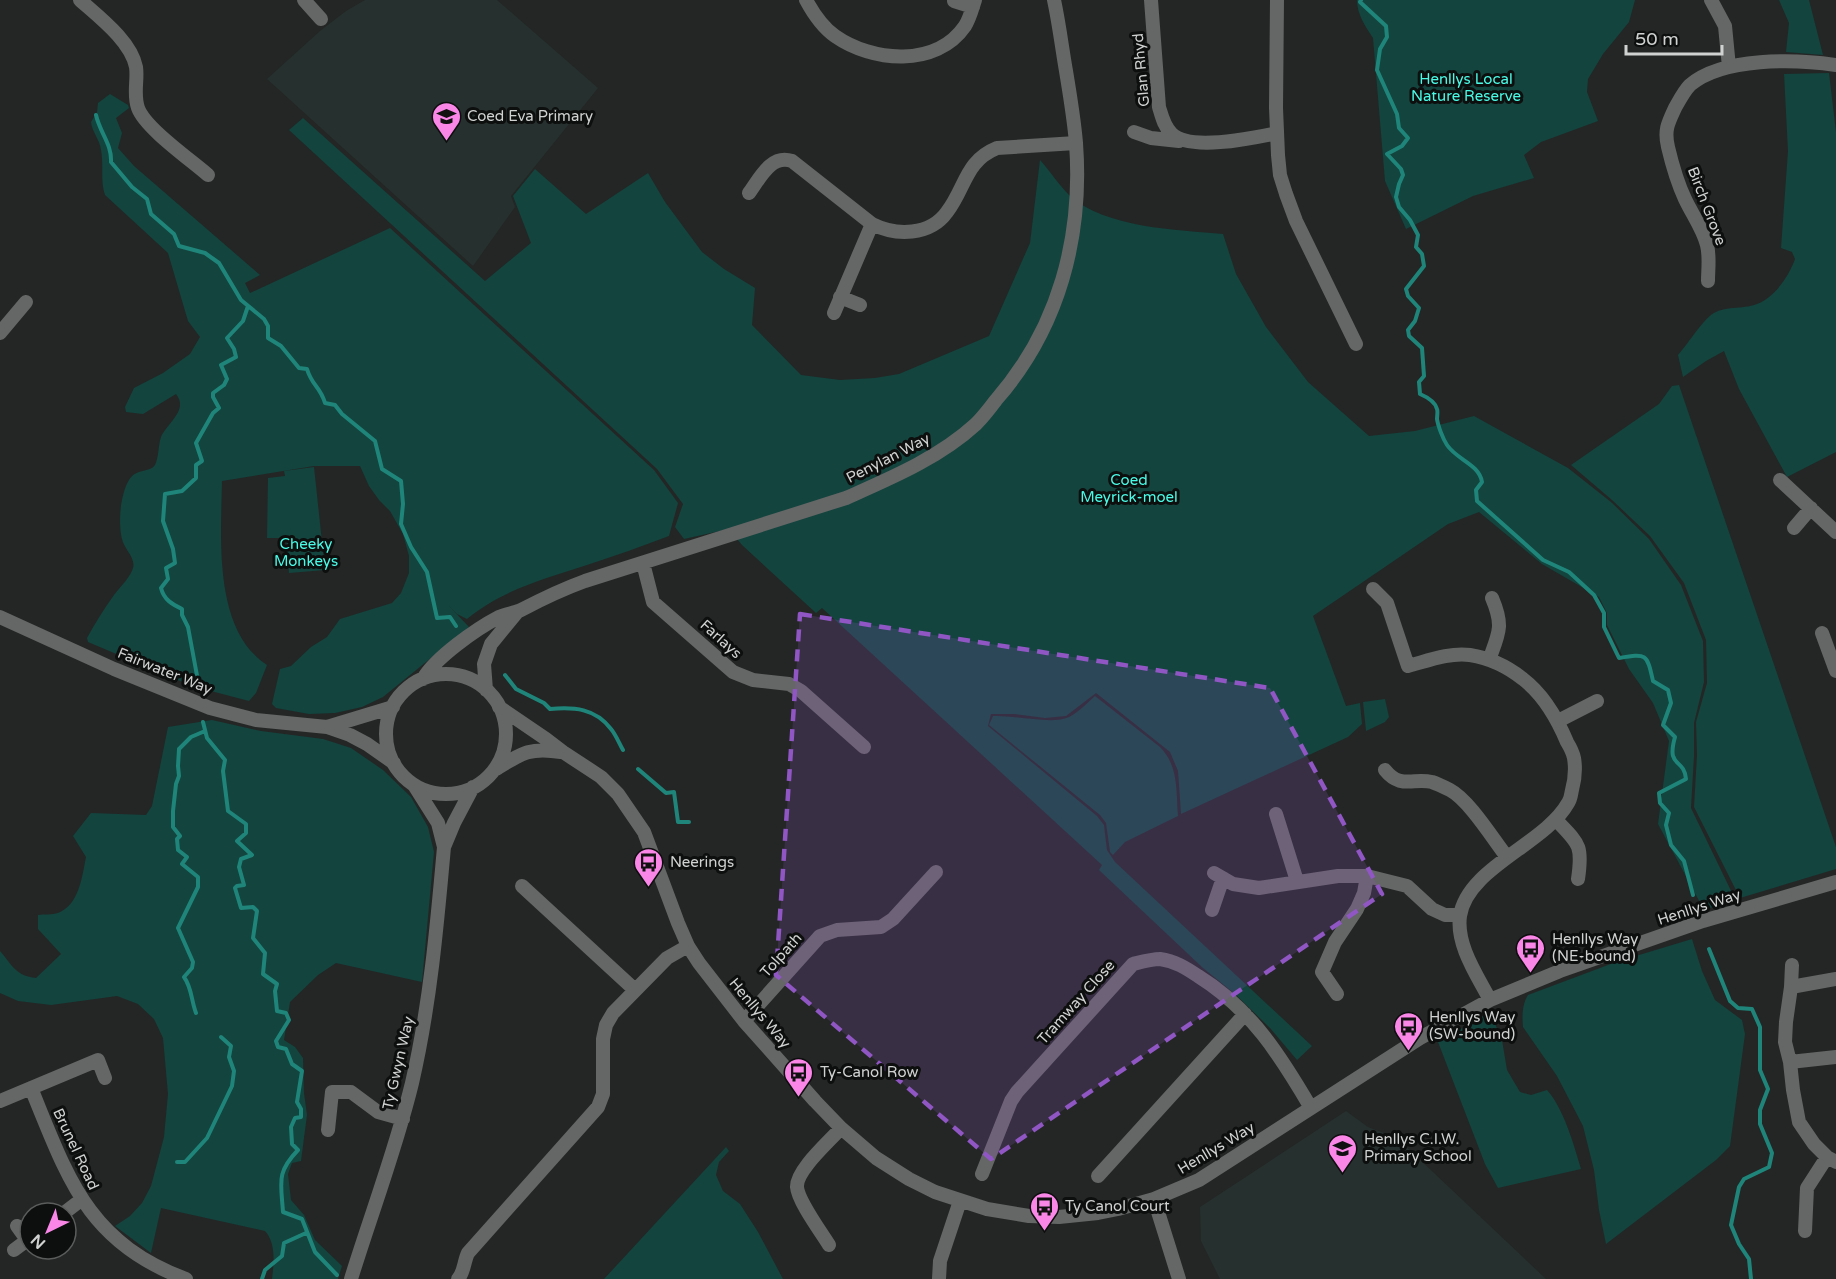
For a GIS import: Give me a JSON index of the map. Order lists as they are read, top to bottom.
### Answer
{
  "streets": {
    "street": [
      "Glan Rhyd",
      "Birch Grove",
      "Penylan Way",
      "Farlays",
      "Fairwater Way",
      "Henllys Way",
      "Tolpath",
      "Tramway Close",
      "Ty Gwyn Way",
      "Brunel Road"
    ]
  },
  "crossings": [
    ["Penylan Way", "Farlays"],
    ["Penylan Way", "Fairwater Way"],
    ["Penylan Way", "Henllys Way"],
    ["Penylan Way", "Ty Gwyn Way"],
    ["Fairwater Way", "Henllys Way"],
    ["Fairwater Way", "Ty Gwyn Way"],
    ["Henllys Way", "Tolpath"],
    ["Henllys Way", "Tramway Close"],
    ["Henllys Way", "Ty Gwyn Way"]
  ],
  "parks": ["Henllys Local Nature Reserve", "Coed Meyrick-moel", "Cheeky Monkeys"],
  "places": {
    "school or university": ["Coed Eva Primary", "Henllys C.I.W. Primary School"],
    "bus stop": [
      "Neerings",
      "Henllys Way (NE-bound)",
      "Henllys Way (SW-bound)",
      "Ty-Canol Row",
      "Ty Canol Court"
    ]
  },
  "scale_bar": "50 m",
  "north": "bottom left"
}
